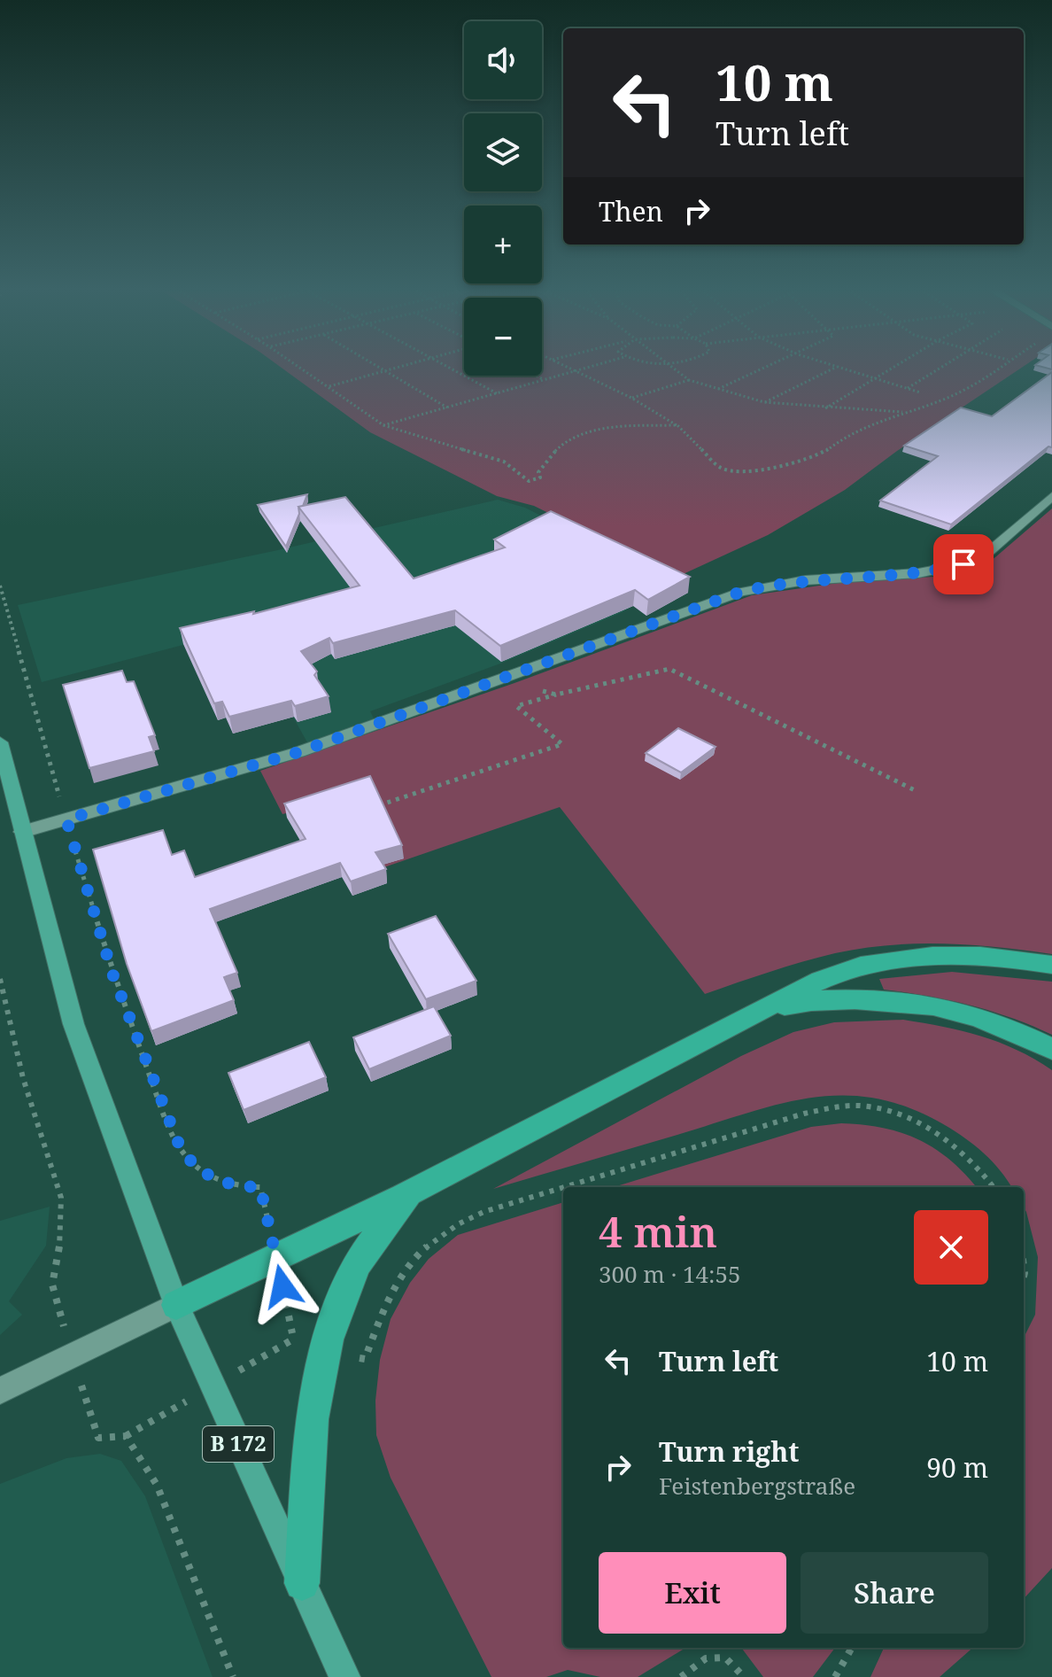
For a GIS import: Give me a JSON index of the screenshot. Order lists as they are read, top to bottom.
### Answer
{
  "streets": {
    "main road": ["B 172"]
  },
  "page": {
    "map_buttons": ["+", "−"],
    "turn": ["10 m", "Turn left"],
    "then": "Then",
    "heading": ["4 min", "300 m · 14:55"],
    "list": [
      {
        "name": "Turn left",
        "value": "10 m"
      },
      {
        "name": "Turn right",
        "note": "Feistenbergstraße",
        "value": "90 m"
      }
    ],
    "buttons": ["Exit", "Share"]
  }
}
